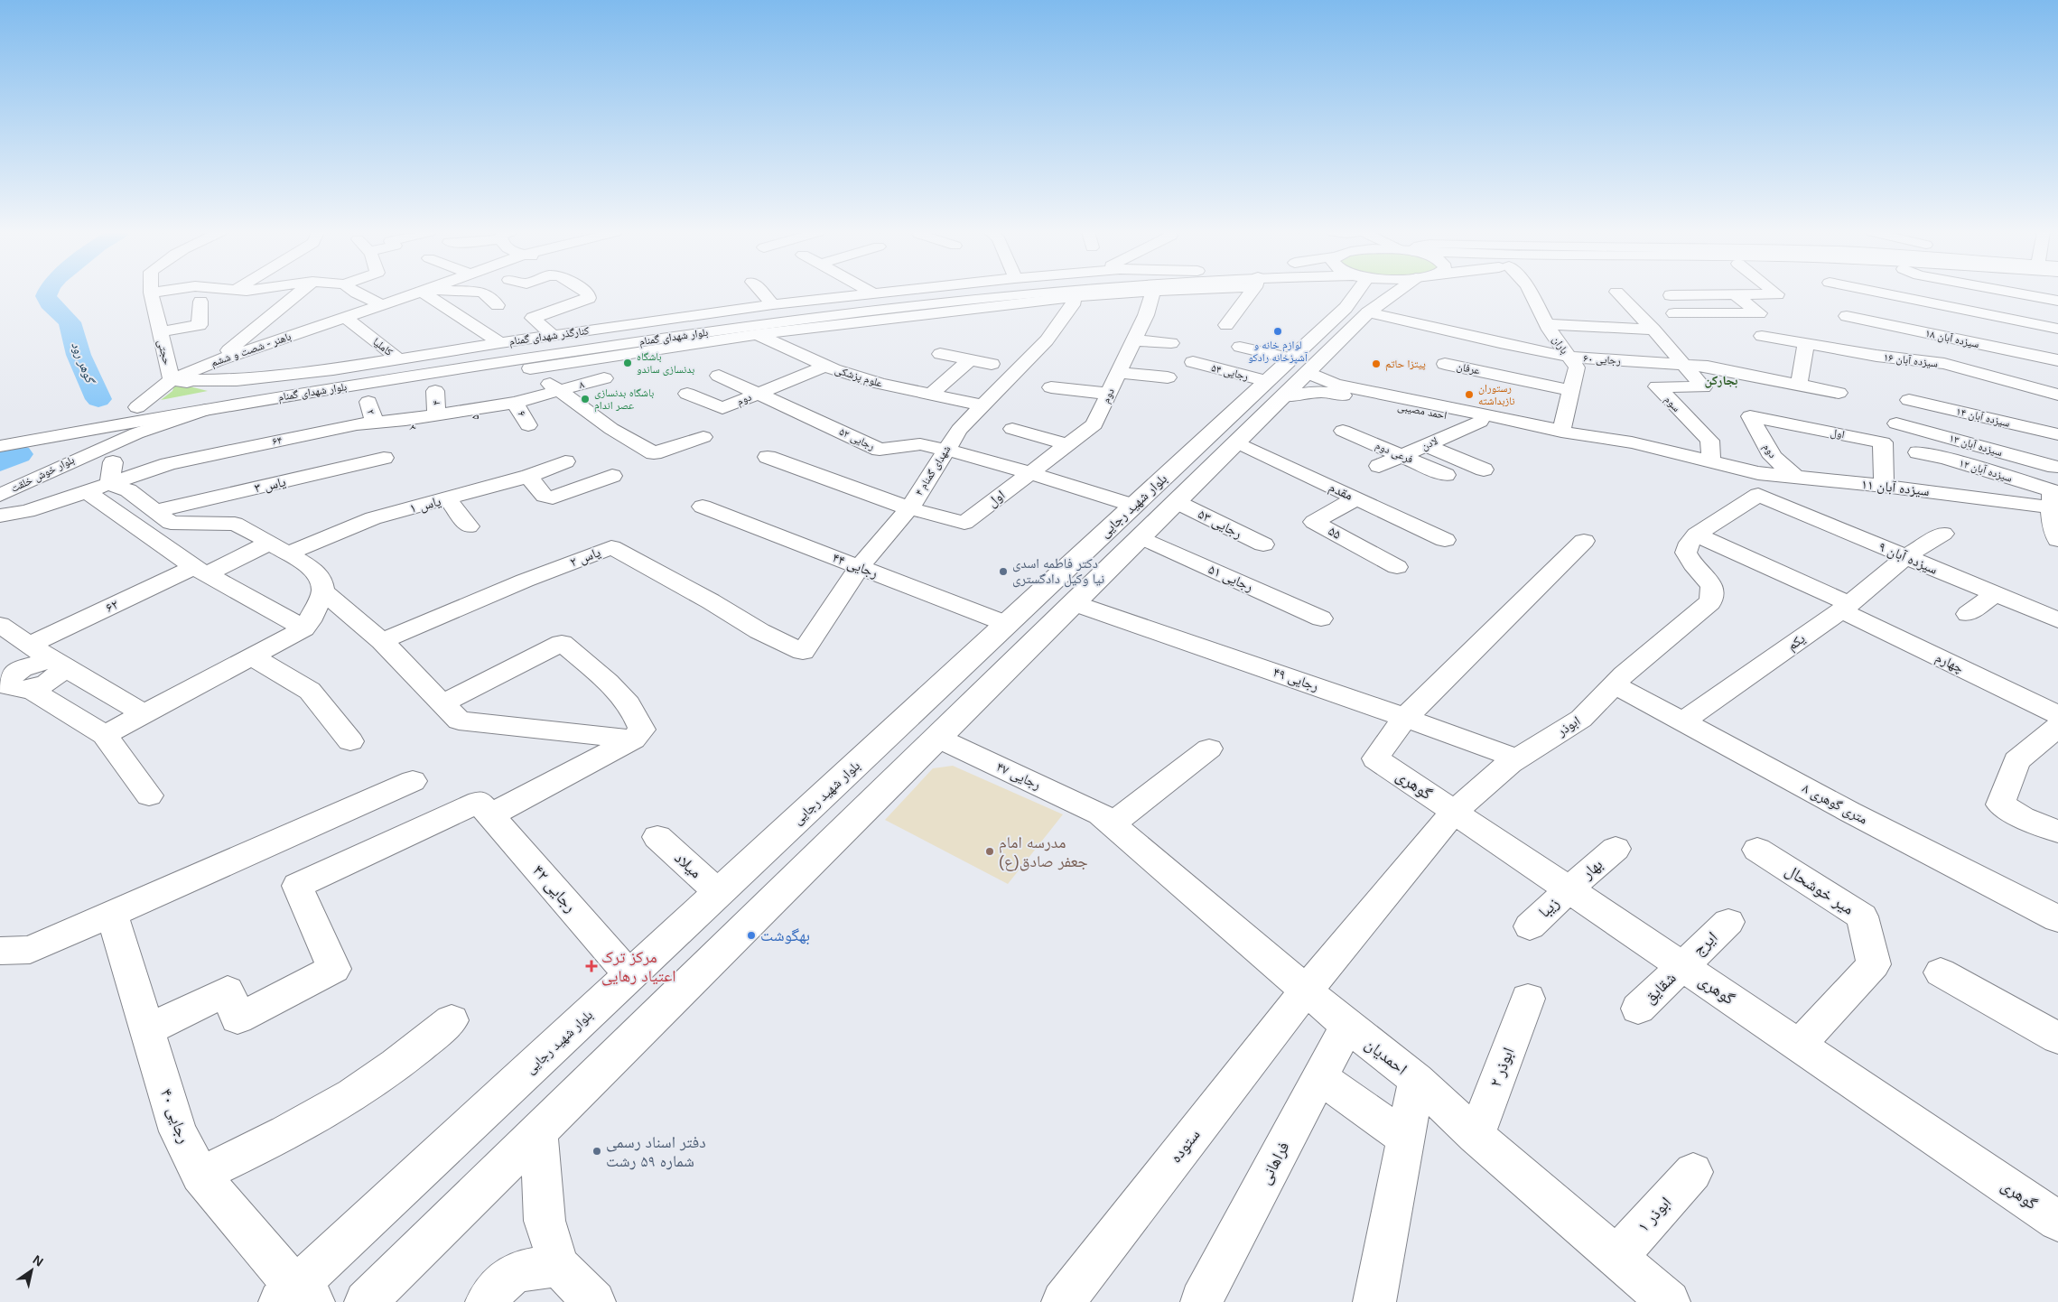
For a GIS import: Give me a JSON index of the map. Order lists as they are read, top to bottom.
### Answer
{
  "streets": {
    "main road": [
      "کنارگذر شهدای گمنام",
      "بلوار شهدای گمنام",
      "سیزده آبان ۱۸",
      "باران",
      "کاملیا",
      "باهنر - شصت و ششم",
      "حجتی",
      "رجایی ۶۰",
      "سیزده آبان ۱۶",
      "عرفان",
      "رجایی ۵۴",
      "علوم پزشکی",
      "۸",
      "دوم",
      "۴",
      "سوم",
      "احمد مصیبی",
      "۲",
      "۶",
      "سیزده آبان ۱۴",
      "۳",
      "اول",
      "رجایی ۵۲",
      "۶۴",
      "لادن",
      "سیزده آبان ۱۳",
      "فرعی دوم",
      "شهدای گمنام ۴",
      "سیزده آبان ۱۲",
      "بلوار خوش خلقت",
      "یاس ۳",
      "سیزده آبان ۱۱",
      "مقدم",
      "یاس ۱",
      "بلوار شهید رجایی",
      "رجایی ۵۳",
      "۵۵",
      "یاس ۲",
      "سیزده آبان ۹",
      "رجایی ۴۴",
      "رجایی ۵۱",
      "۶۲",
      "یکم",
      "چهارم",
      "رجایی ۴۹",
      "ابوذر",
      "رجایی ۴۷",
      "گوهری",
      "۸ متری گوهری",
      "میلاد",
      "بهار",
      "رجایی ۴۲",
      "میر خوشحال",
      "زیبا",
      "ایرج",
      "شقایق",
      "احمدیان",
      "ابوذر ۲",
      "رجایی ۴۰",
      "ستوده",
      "فراهانی",
      "ابوذر ۱"
    ]
  },
  "crossings": [
    ["کنارگذر شهدای گمنام", "بلوار شهدای گمنام"],
    ["کنارگذر شهدای گمنام", "کاملیا"],
    ["کنارگذر شهدای گمنام", "باهنر - شصت و ششم"],
    ["کنارگذر شهدای گمنام", "حجتی"],
    ["بلوار شهدای گمنام", "حجتی"],
    ["بلوار شهدای گمنام", "علوم پزشکی"],
    ["بلوار شهدای گمنام", "بلوار خوش خلقت"],
    ["باران", "رجایی ۶۰"],
    ["باران", "عرفان"],
    ["باران", "احمد مصیبی"],
    ["کاملیا", "باهنر - شصت و ششم"],
    ["باهنر - شصت و ششم", "حجتی"],
    ["رجایی ۶۰", "سوم"],
    ["رجایی ۵۴", "احمد مصیبی"],
    ["رجایی ۵۴", "بلوار شهید رجایی"],
    ["علوم پزشکی", "دوم"],
    ["علوم پزشکی", "شهدای گمنام ۴"],
    ["۸", "۶۴"],
    ["دوم", "اول"],
    ["دوم", "رجایی ۵۲"],
    ["دوم", "سیزده آبان ۱۱"],
    ["۴", "۶۴"],
    ["سوم", "احمد مصیبی"],
    ["احمد مصیبی", "لادن"],
    ["احمد مصیبی", "سیزده آبان ۱۱"],
    ["احمد مصیبی", "بلوار شهید رجایی"],
    ["۲", "۶۴"],
    ["۶", "۶۴"],
    ["۳", "۶۴"],
    ["اول", "رجایی ۵۲"],
    ["اول", "شهدای گمنام ۴"],
    ["اول", "سیزده آبان ۱۱"],
    ["رجایی ۵۲", "شهدای گمنام ۴"],
    ["رجایی ۵۲", "بلوار شهید رجایی"],
    ["لادن", "فرعی دوم"],
    ["شهدای گمنام ۴", "یاس ۲"],
    ["شهدای گمنام ۴", "رجایی ۴۴"],
    ["سیزده آبان ۱۲", "سیزده آبان ۱۱"],
    ["مقدم", "بلوار شهید رجایی"],
    ["مقدم", "۵۵"],
    ["یاس ۱", "۶۲"],
    ["بلوار شهید رجایی", "رجایی ۵۳"],
    ["بلوار شهید رجایی", "رجایی ۴۴"],
    ["بلوار شهید رجایی", "رجایی ۵۱"],
    ["بلوار شهید رجایی", "رجایی ۴۹"],
    ["بلوار شهید رجایی", "رجایی ۴۷"],
    ["بلوار شهید رجایی", "میلاد"],
    ["بلوار شهید رجایی", "رجایی ۴۲"],
    ["بلوار شهید رجایی", "رجایی ۴۰"],
    ["سیزده آبان ۹", "یکم"],
    ["یکم", "چهارم"],
    ["یکم", "۸ متری گوهری"],
    ["چهارم", "ابوذر"],
    ["رجایی ۴۹", "ابوذر"],
    ["رجایی ۴۹", "گوهری"],
    ["ابوذر", "گوهری"],
    ["ابوذر", "۸ متری گوهری"],
    ["ابوذر", "احمدیان"],
    ["ابوذر", "ستوده"],
    ["رجایی ۴۷", "احمدیان"],
    ["گوهری", "بهار"],
    ["گوهری", "میر خوشحال"],
    ["گوهری", "زیبا"],
    ["گوهری", "ایرج"],
    ["گوهری", "شقایق"],
    ["بهار", "زیبا"],
    ["ایرج", "شقایق"],
    ["احمدیان", "ابوذر ۲"],
    ["احمدیان", "ستوده"],
    ["احمدیان", "فراهانی"],
    ["احمدیان", "ابوذر ۱"]
  ],
  "districts": ["بجارکن"],
  "water": ["گوهر رود"],
  "places": {
    "other": [
      "لوازم خانه و آشپزخانه رادکو",
      "باشگاه بدنسازی ساندو",
      "پیتزا حاتم",
      "رستوران نازبداشته",
      "باشگاه بدنسازی عصر اندام",
      "دکتر فاطمه اسدی نیا وکیل دادگستری",
      "مدرسه امام جعفر صادق(ع)",
      "بهگوشت",
      "دفتر اسناد رسمی شماره ۵۹ رشت"
    ],
    "health": ["مرکز ترک اعتیاد رهایی"]
  },
  "north": "top right"
}
